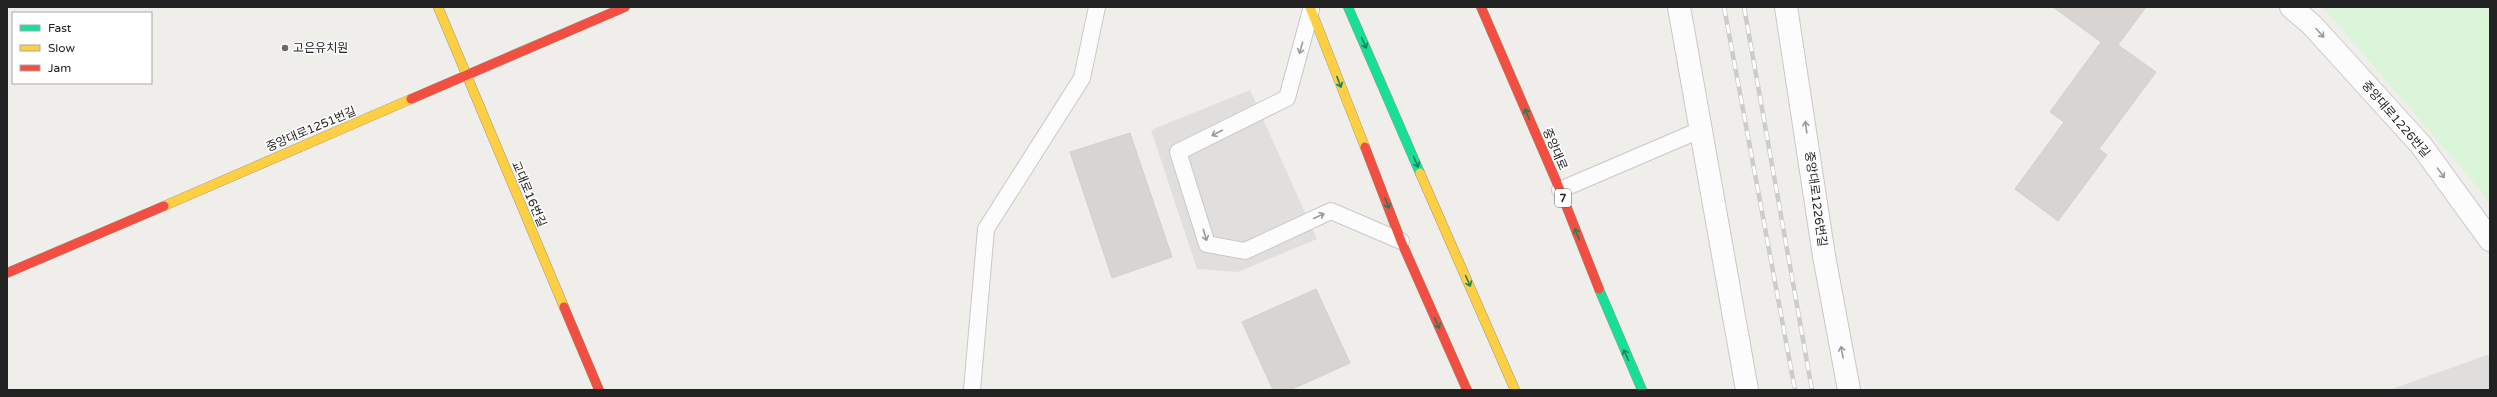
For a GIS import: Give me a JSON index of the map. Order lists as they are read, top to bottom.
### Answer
{
  "streets": {
    "main road": [
      "중앙대로1251번길",
      "중앙대로",
      "교대로16번길",
      "7"
    ],
    "street": ["중앙대로1226번길"]
  },
  "crossings": [
    ["중앙대로1251번길", "교대로16번길"]
  ],
  "one_way": ["중앙대로"],
  "places": ["고은유치원"],
  "legend": ["Fast", "Slow", "Jam"]
}
